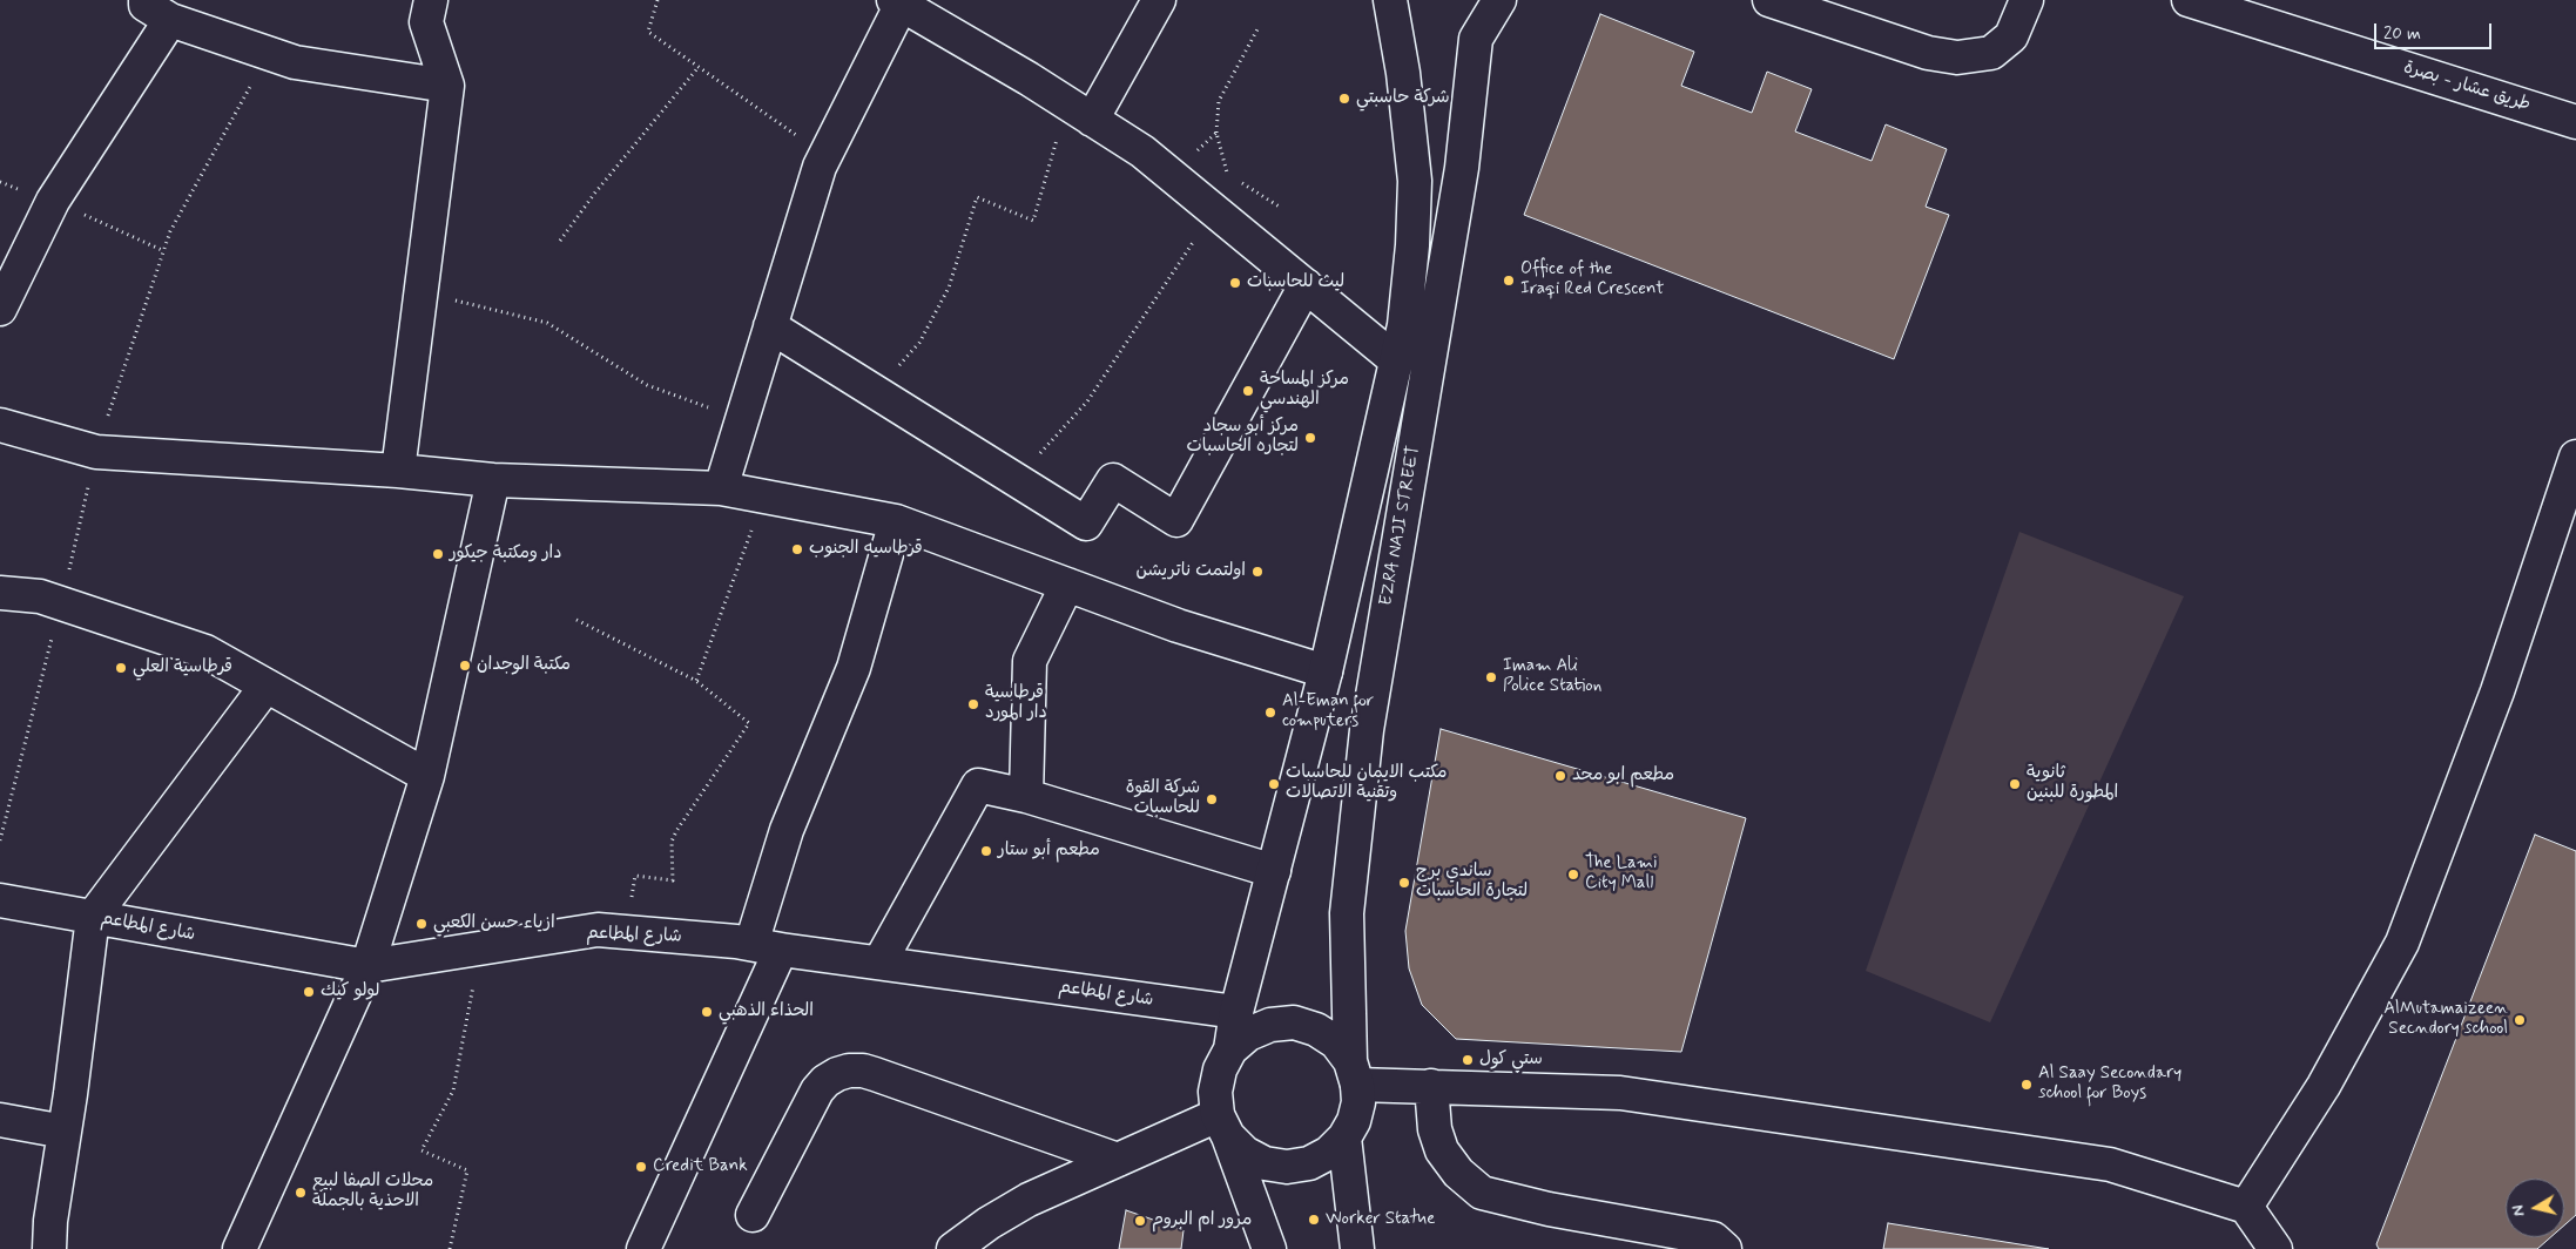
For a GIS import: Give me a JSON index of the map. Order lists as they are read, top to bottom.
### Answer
{
  "streets": {
    "street": ["طريق عشار - بصرة", "EZRA NAJI STREET", "شارع المطاعم"]
  },
  "crossings": [
    ["EZRA NAJI STREET", "شارع المطاعم"]
  ],
  "places": [
    "شركة حاسبتي",
    "Office of the Iraqi Red Crescent",
    "ليث للحاسبات",
    "مركز المساحة الهندسي",
    "مركز أبو سجاد لتجاره الحاسبات",
    "قرطاسيه الجنوب",
    "دار ومكتبة جيكور",
    "اولتمت ناتريشن",
    "مكتبة الوجدان",
    "قرطاسية العلي",
    "Imam Ali Police Station",
    "قرطاسية دار المورد",
    "Al-Eman for computers",
    "مطعم ابو محد",
    "مكتب الايمان للحاسبات وتقنية الاتصالات",
    "ثانوية المطورة للبنين",
    "شركة القوة للحاسبات",
    "مطعم أبو ستار",
    "The Lami City Mall",
    "ساندي برج لتجارة الحاسبات",
    "ازياء حسن الكعبي",
    "لولو كيك",
    "الحذاء الذهبي",
    "AlMutamaizeen Secndory school",
    "ستي كول",
    "Al Saay Secondary school for Boys",
    "Credit Bank",
    "محلات الصفا لبيع الاحذية بالجملة",
    "Worker Statue",
    "مرور ام البروم"
  ],
  "scale_bar": "20 m",
  "north": "left"
}
